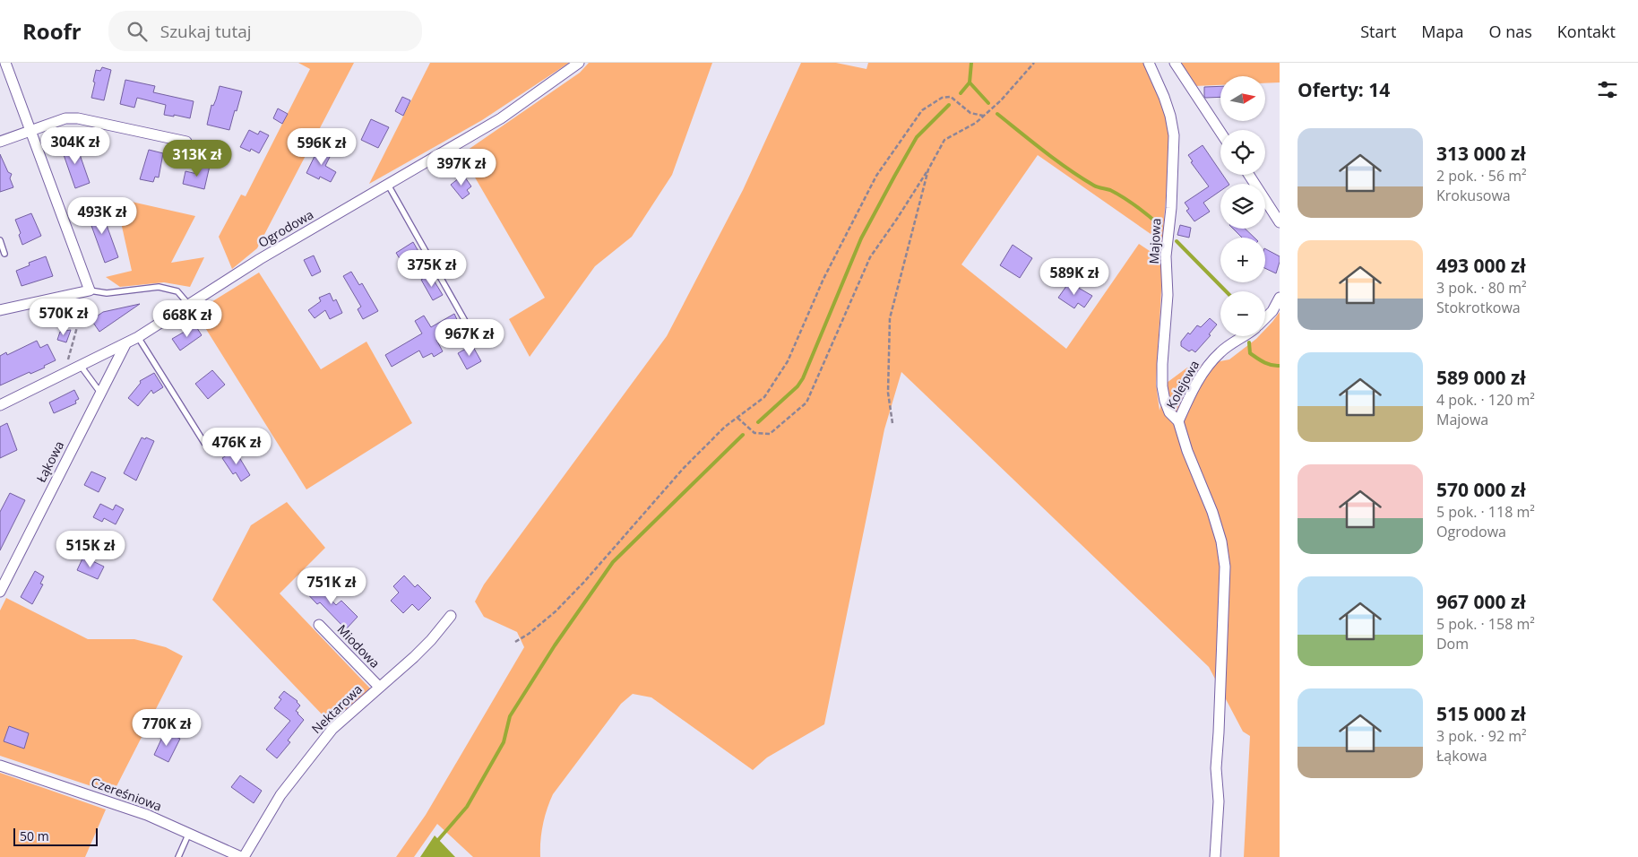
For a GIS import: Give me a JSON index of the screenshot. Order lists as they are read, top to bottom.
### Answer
{
  "streets": {
    "street": [
      "Ogrodowa",
      "Majowa",
      "Kolejowa",
      "Łąkowa",
      "Miodowa",
      "Nektarowa",
      "Czereśniowa"
    ]
  },
  "crossings": [
    ["Ogrodowa", "Łąkowa"],
    ["Majowa", "Kolejowa"],
    ["Miodowa", "Nektarowa"],
    ["Nektarowa", "Czereśniowa"]
  ],
  "scale_bar": "50 m",
  "north": "right",
  "page": {
    "header": "Roofr",
    "search": "Szukaj tutaj",
    "nav": [
      "Start",
      "Mapa",
      "O nas",
      "Kontakt"
    ],
    "heading": "Oferty: 14",
    "map_buttons": ["+", "−"],
    "list": [
      {
        "name": "313 000 zł",
        "note": "2 pok. · 56 m² · Krokusowa"
      },
      {
        "name": "493 000 zł",
        "note": "3 pok. · 80 m² · Stokrotkowa"
      },
      {
        "name": "589 000 zł",
        "note": "4 pok. · 120 m² · Majowa"
      },
      {
        "name": "570 000 zł",
        "note": "5 pok. · 118 m² · Ogrodowa"
      },
      {
        "name": "967 000 zł",
        "note": "5 pok. · 158 m² · Dom"
      },
      {
        "name": "515 000 zł",
        "note": "3 pok. · 92 m² · Łąkowa"
      }
    ],
    "price": [
      "304K zł",
      "596K zł",
      "313K zł",
      "397K zł",
      "493K zł",
      "375K zł",
      "589K zł",
      "570K zł",
      "668K zł",
      "967K zł",
      "476K zł",
      "515K zł",
      "751K zł",
      "770K zł"
    ],
    "scale": "50 m"
  }
}
